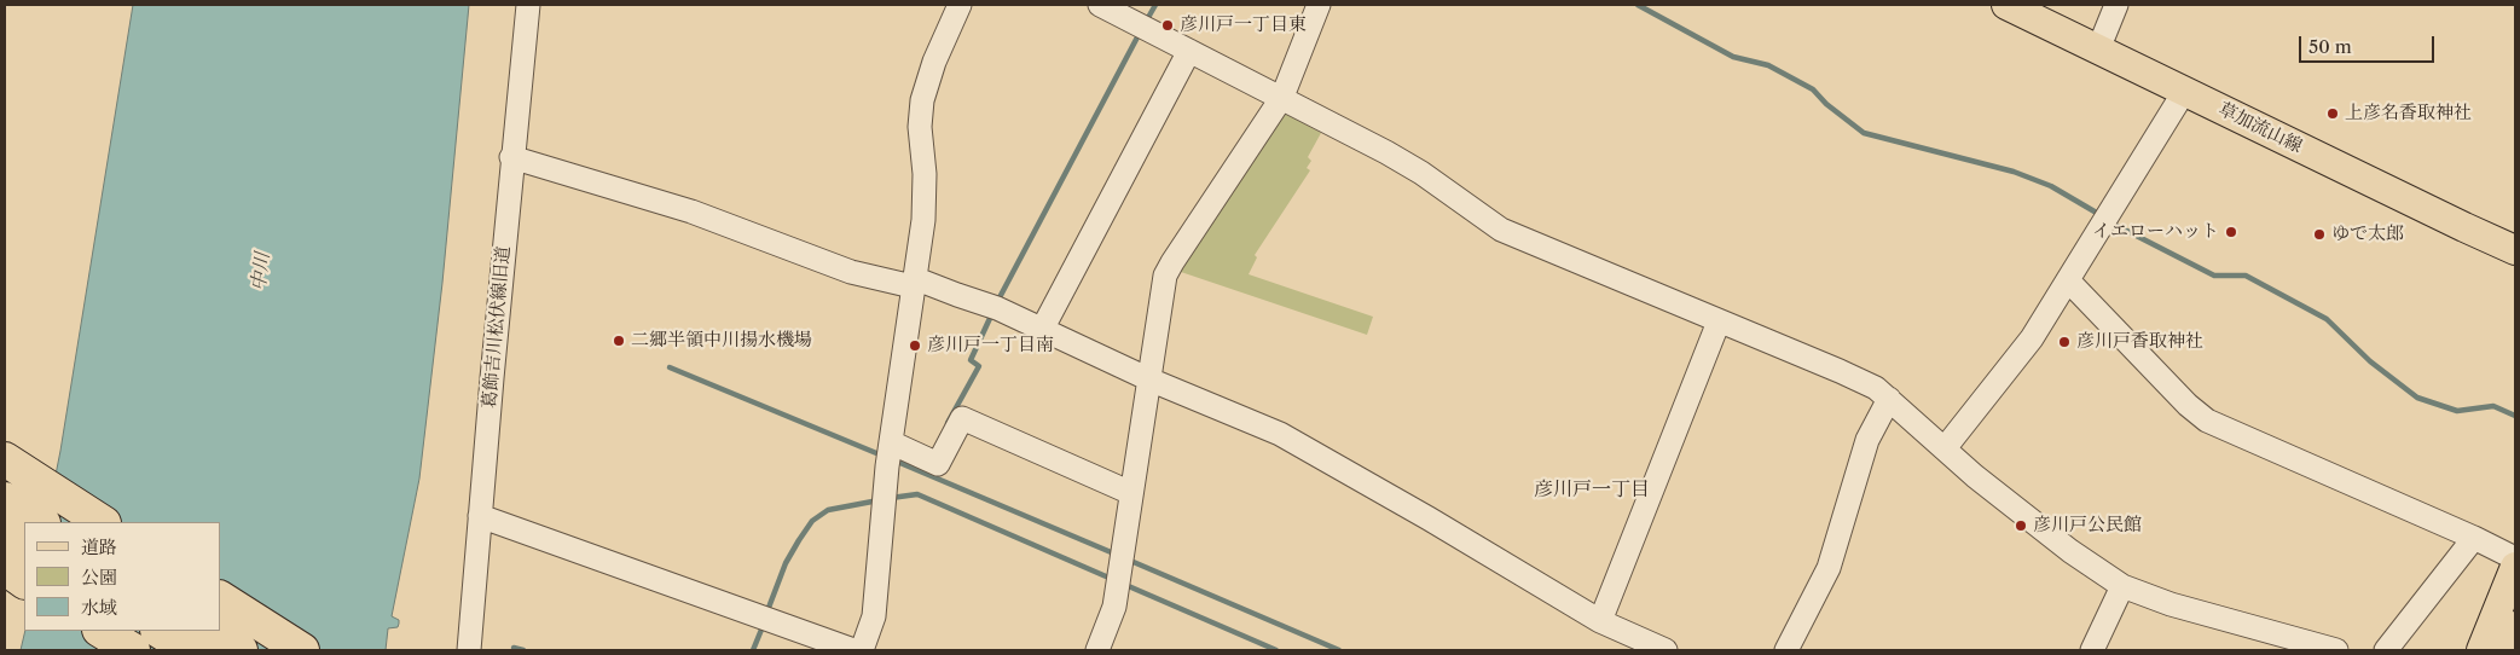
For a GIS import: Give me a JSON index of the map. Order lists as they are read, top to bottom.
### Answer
{
  "streets": {
    "main road": ["草加流山線"],
    "street": ["葛飾吉川松伏線旧道"]
  },
  "districts": ["彦川戸一丁目"],
  "water": ["中川"],
  "places": [
    "彦川戸一丁目東",
    "上彦名香取神社",
    "イエローハット",
    "ゆで太郎",
    "二郷半領中川揚水機場",
    "彦川戸香取神社",
    "彦川戸一丁目南",
    "彦川戸公民館"
  ],
  "legend": ["道路", "公園", "水域"],
  "scale_bar": "50 m"
}
